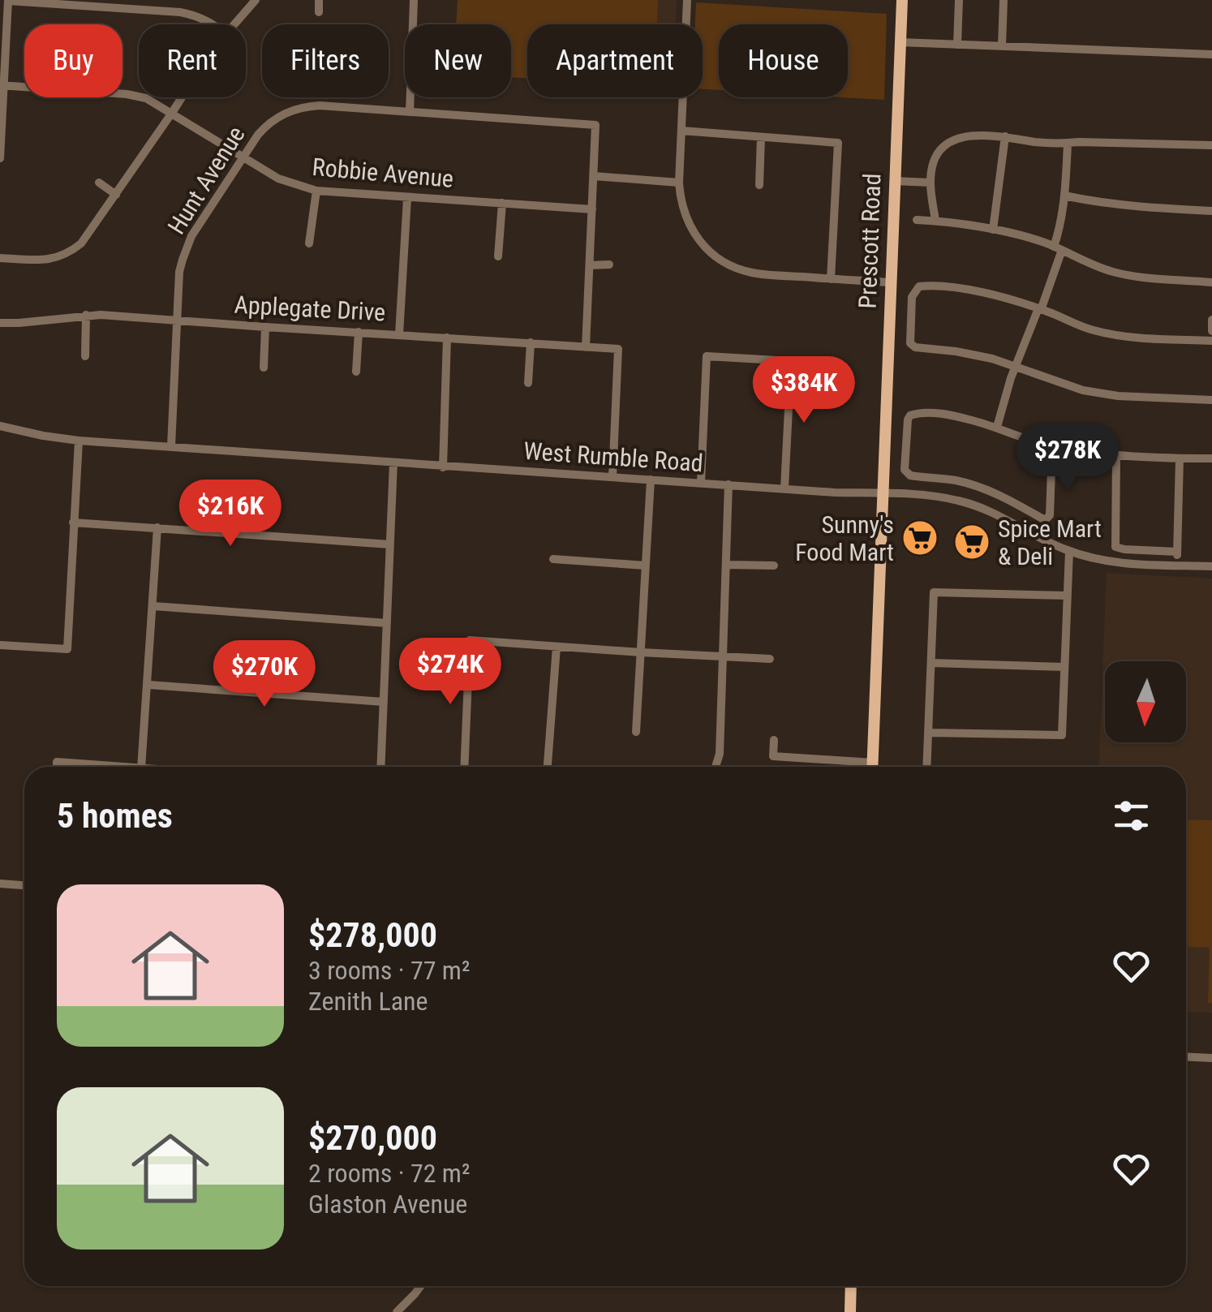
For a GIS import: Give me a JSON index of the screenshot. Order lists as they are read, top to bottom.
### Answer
{
  "streets": {
    "main road": ["Prescott Road"],
    "street": [
      "Robbie Avenue",
      "Hunt Avenue",
      "Applegate Drive",
      "West Rumble Road"
    ]
  },
  "crossings": [
    ["Robbie Avenue", "Hunt Avenue"],
    ["Hunt Avenue", "Applegate Drive"],
    ["Hunt Avenue", "West Rumble Road"],
    ["Prescott Road", "West Rumble Road"],
    ["Applegate Drive", "West Rumble Road"]
  ],
  "places": {
    "supermarket": ["Sunny's Food Mart", "Spice Mart & Deli"]
  },
  "north": "bottom",
  "page": {
    "chip": [
      "Buy",
      "Rent",
      "Filters",
      "New",
      "Apartment",
      "House"
    ],
    "price": [
      "$384K",
      "$278K",
      "$216K",
      "$274K",
      "$270K"
    ],
    "heading": "5 homes",
    "list": [
      {
        "name": "$278,000",
        "note": "3 rooms · 77 m² · Zenith Lane"
      },
      {
        "name": "$270,000",
        "note": "2 rooms · 72 m² · Glaston Avenue"
      }
    ]
  }
}
